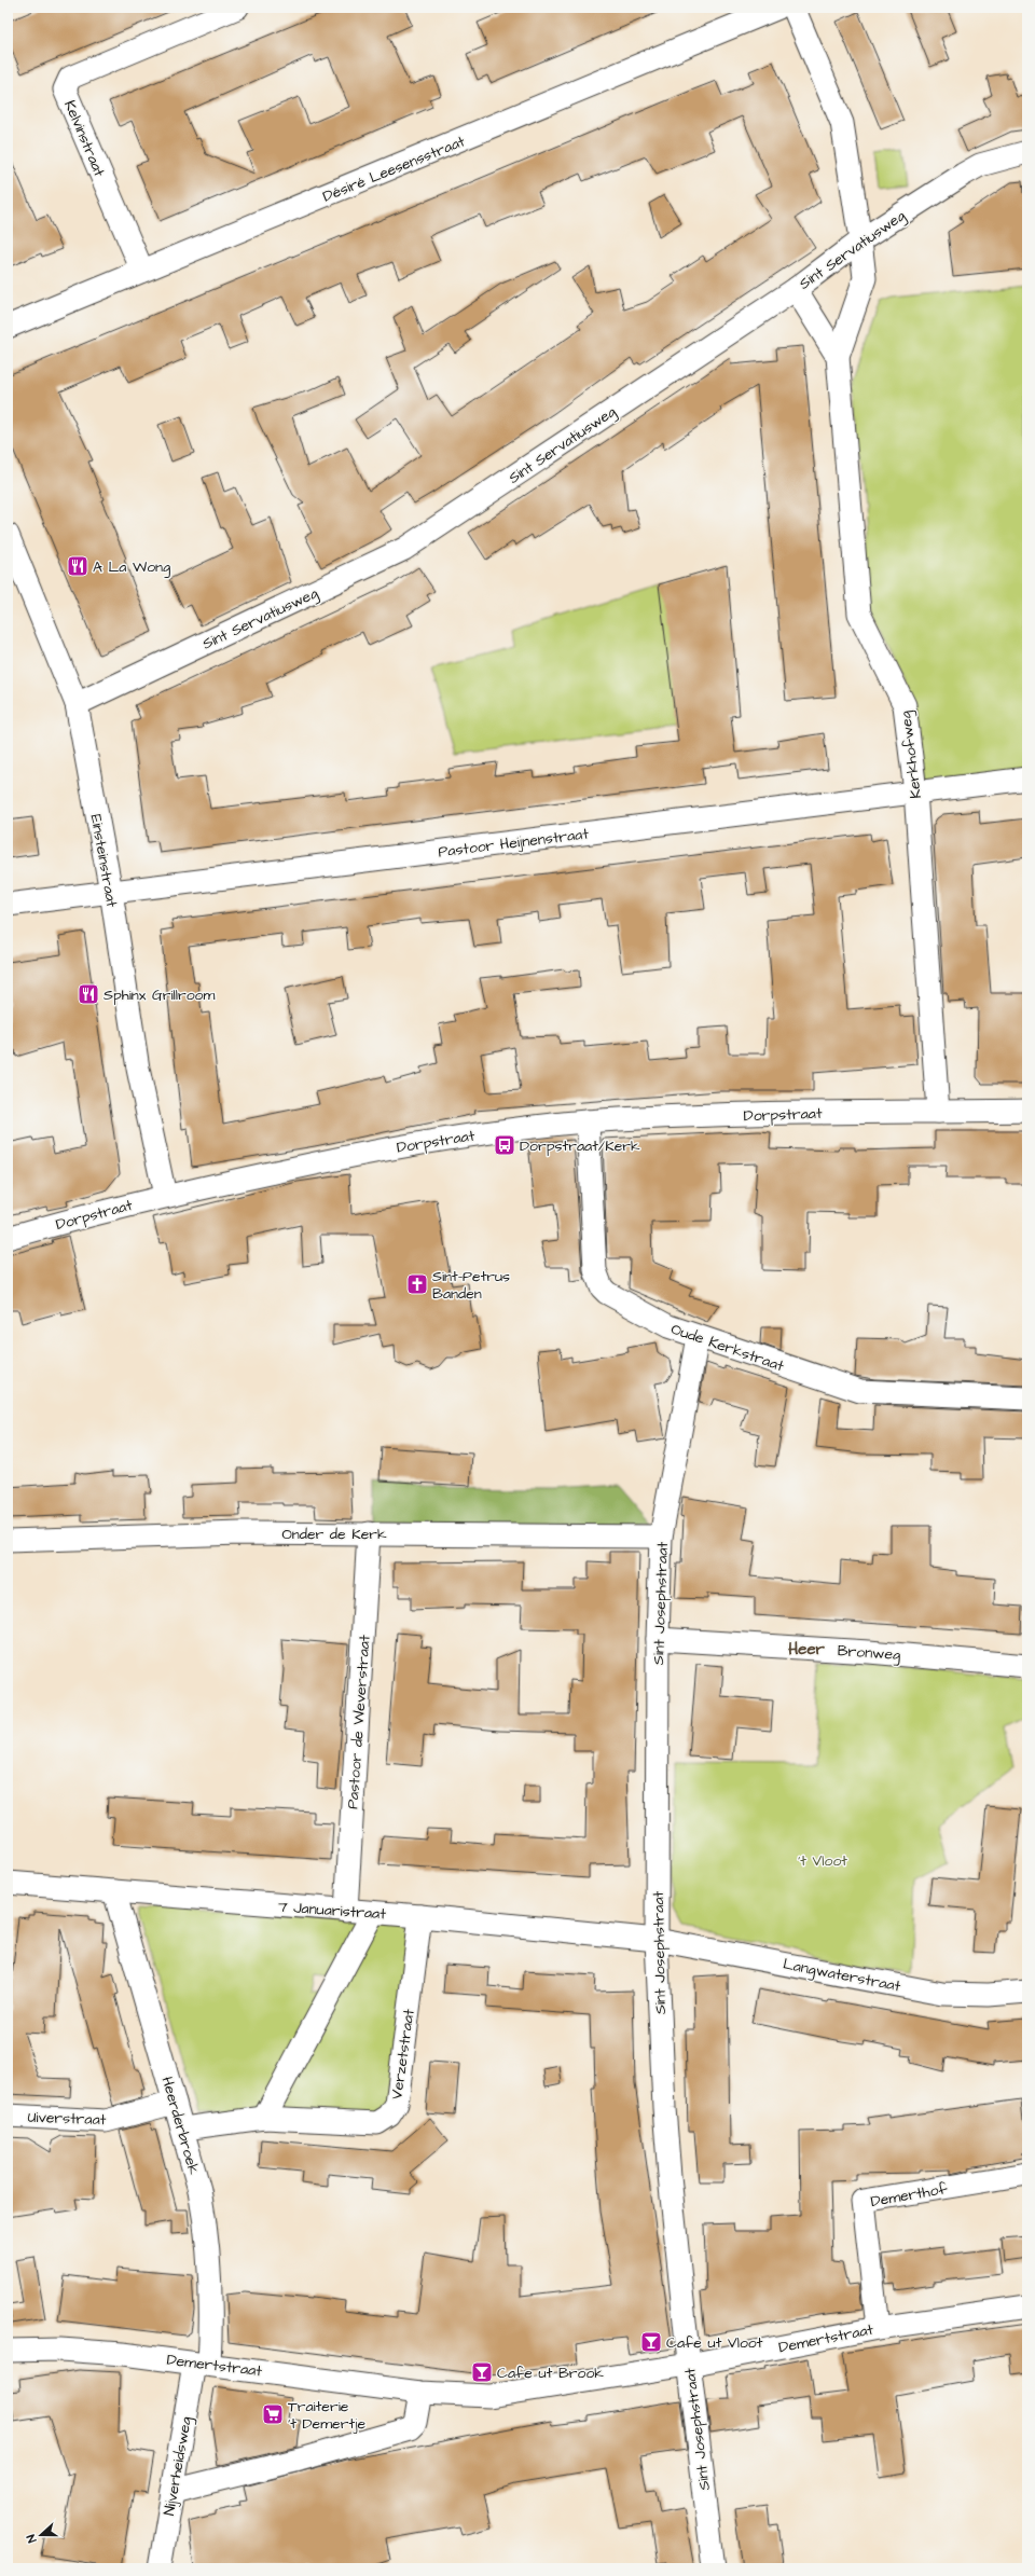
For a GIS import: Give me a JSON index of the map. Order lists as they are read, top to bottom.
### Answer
{
  "streets": {
    "street": [
      "Kelvinstraat",
      "Désiré Leesensstraat",
      "Sint Servatiusweg",
      "Kerkhofweg",
      "Pastoor Heijnenstraat",
      "Einsteinstraat",
      "Dorpstraat",
      "Oude Kerkstraat",
      "Onder de Kerk",
      "Sint Josephstraat",
      "Bronweg",
      "Pastoor de Weverstraat",
      "7 Januaristraat",
      "Langwaterstraat",
      "Verzetstraat",
      "Uiverstraat",
      "Heerderbroek",
      "Demerthof",
      "Demertstraat",
      "Nijverheidsweg"
    ]
  },
  "crossings": [
    ["Kelvinstraat", "Désiré Leesensstraat"],
    ["Sint Servatiusweg", "Kerkhofweg"],
    ["Sint Servatiusweg", "Einsteinstraat"],
    ["Kerkhofweg", "Pastoor Heijnenstraat"],
    ["Kerkhofweg", "Dorpstraat"],
    ["Pastoor Heijnenstraat", "Einsteinstraat"],
    ["Einsteinstraat", "Dorpstraat"],
    ["Dorpstraat", "Oude Kerkstraat"],
    ["Oude Kerkstraat", "Sint Josephstraat"],
    ["Onder de Kerk", "Sint Josephstraat"],
    ["Onder de Kerk", "Pastoor de Weverstraat"],
    ["Sint Josephstraat", "Bronweg"],
    ["Sint Josephstraat", "7 Januaristraat"],
    ["Sint Josephstraat", "Langwaterstraat"],
    ["Sint Josephstraat", "Demertstraat"],
    ["Pastoor de Weverstraat", "7 Januaristraat"],
    ["7 Januaristraat", "Langwaterstraat"],
    ["7 Januaristraat", "Verzetstraat"],
    ["7 Januaristraat", "Heerderbroek"],
    ["Verzetstraat", "Heerderbroek"],
    ["Uiverstraat", "Heerderbroek"],
    ["Heerderbroek", "Demertstraat"],
    ["Heerderbroek", "Nijverheidsweg"],
    ["Demerthof", "Demertstraat"],
    ["Demertstraat", "Nijverheidsweg"]
  ],
  "districts": ["Heer"],
  "parks": ["'t Vloot"],
  "places": {
    "restaurant": ["A La Wong", "Sphinx Grillroom"],
    "bus stop": ["Dorpstraat/Kerk"],
    "church": ["Sint-Petrus Banden"],
    "bar": ["Cafe ut Vloot", "Cafe ut Brook"],
    "supermarket": ["Traiterie 't Demertje"]
  },
  "north": "left"
}
